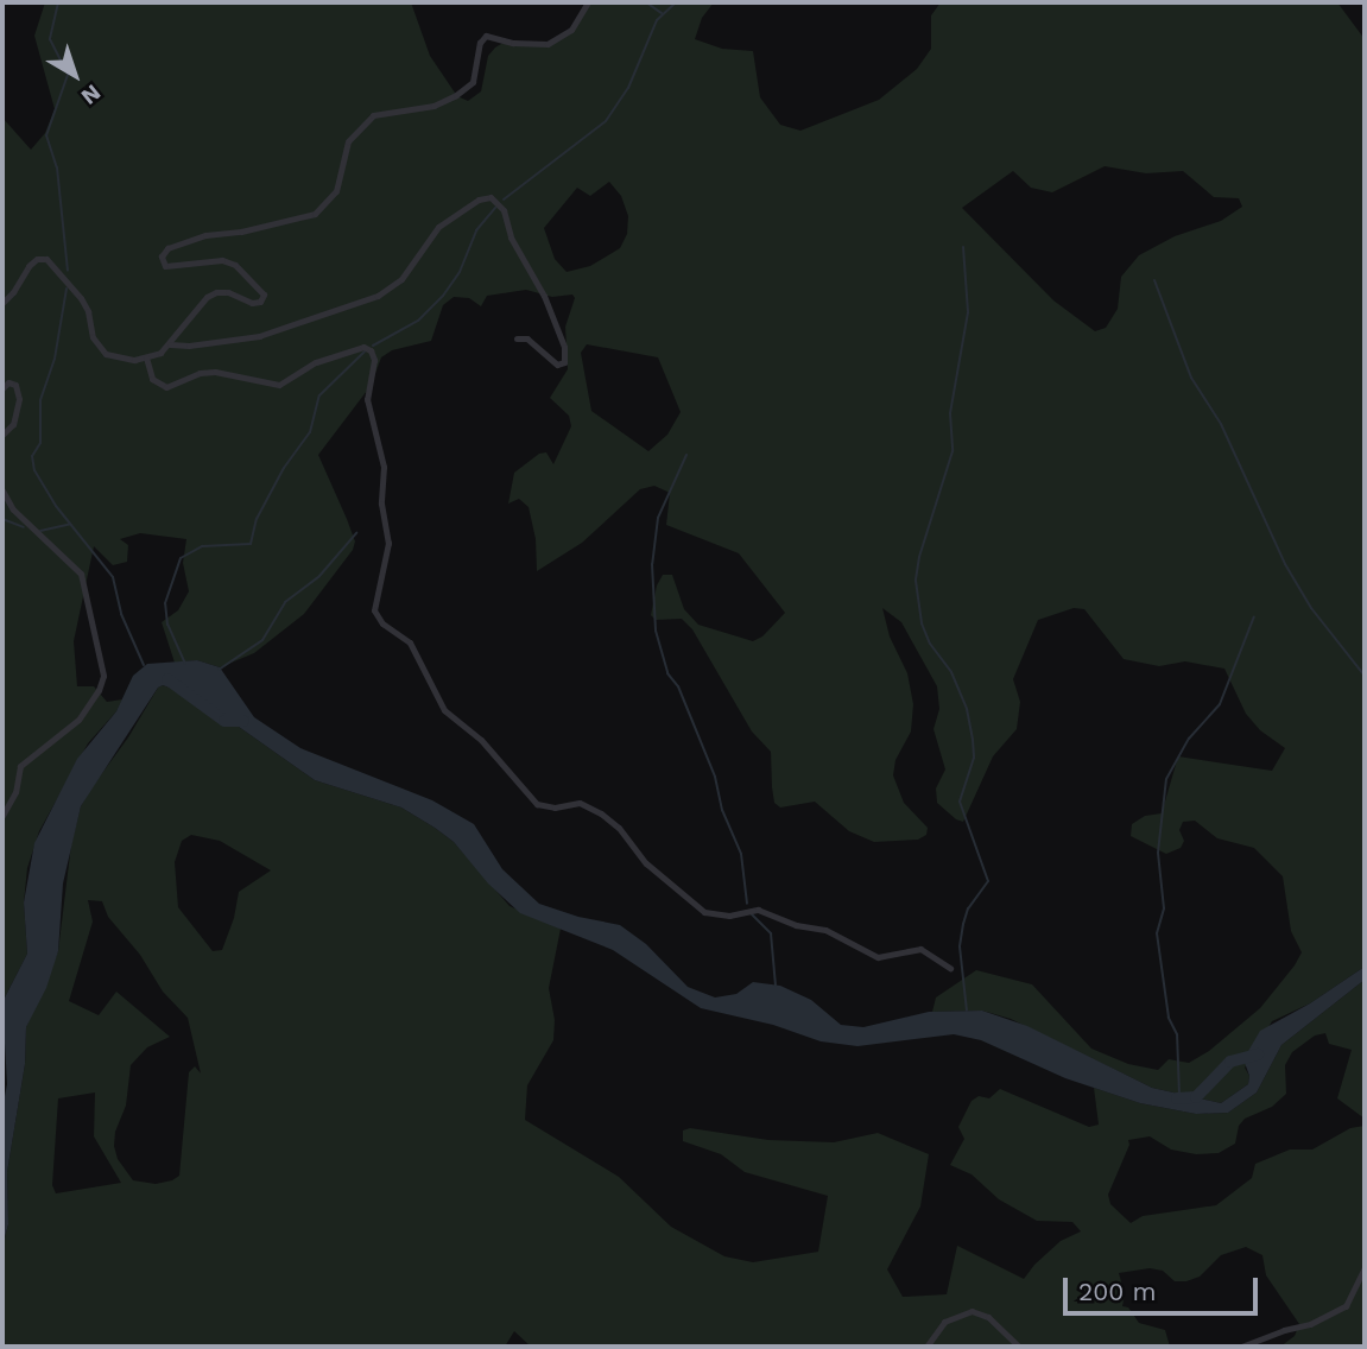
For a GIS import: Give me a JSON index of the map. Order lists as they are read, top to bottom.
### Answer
{
  "scale_bar": "200 m",
  "north": "bottom right"
}
